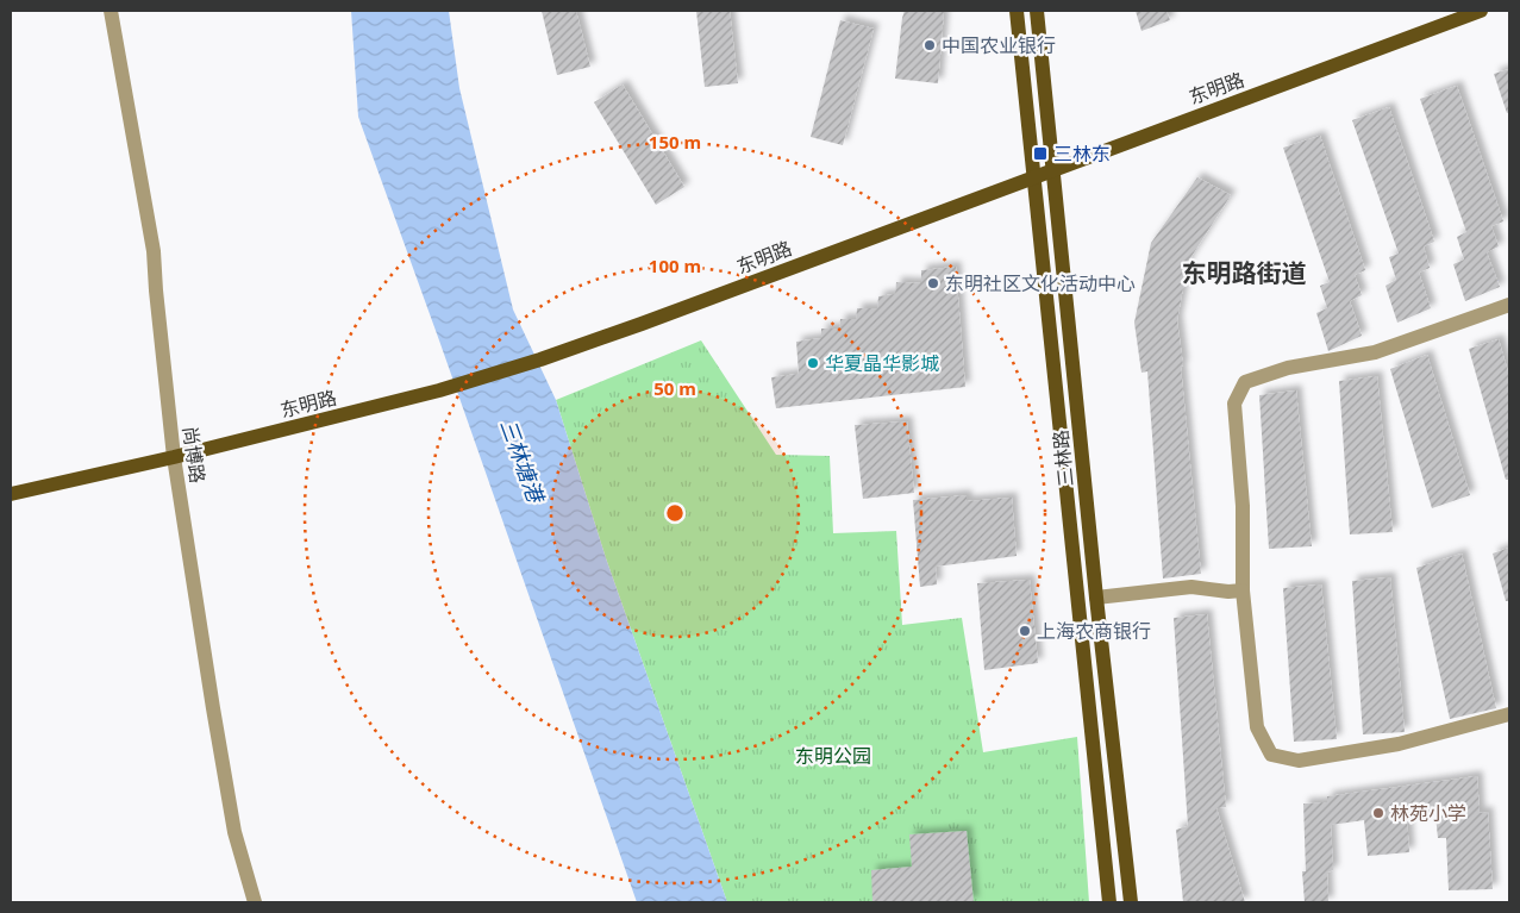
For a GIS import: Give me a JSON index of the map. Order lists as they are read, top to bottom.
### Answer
{
  "streets": {
    "main road": ["东明路", "三林路"],
    "street": ["尚博路"]
  },
  "crossings": [
    ["东明路", "尚博路"],
    ["东明路", "三林路"]
  ],
  "districts": ["东明路街道"],
  "water": ["三林塘港"],
  "parks": ["东明公园"],
  "places": {
    "other": [
      "中国农业银行",
      "东明社区文化活动中心",
      "华夏晶华影城",
      "上海农商银行",
      "林苑小学"
    ],
    "transit": ["三林东"]
  },
  "rings": ["150 m", "100 m", "50 m"]
}
